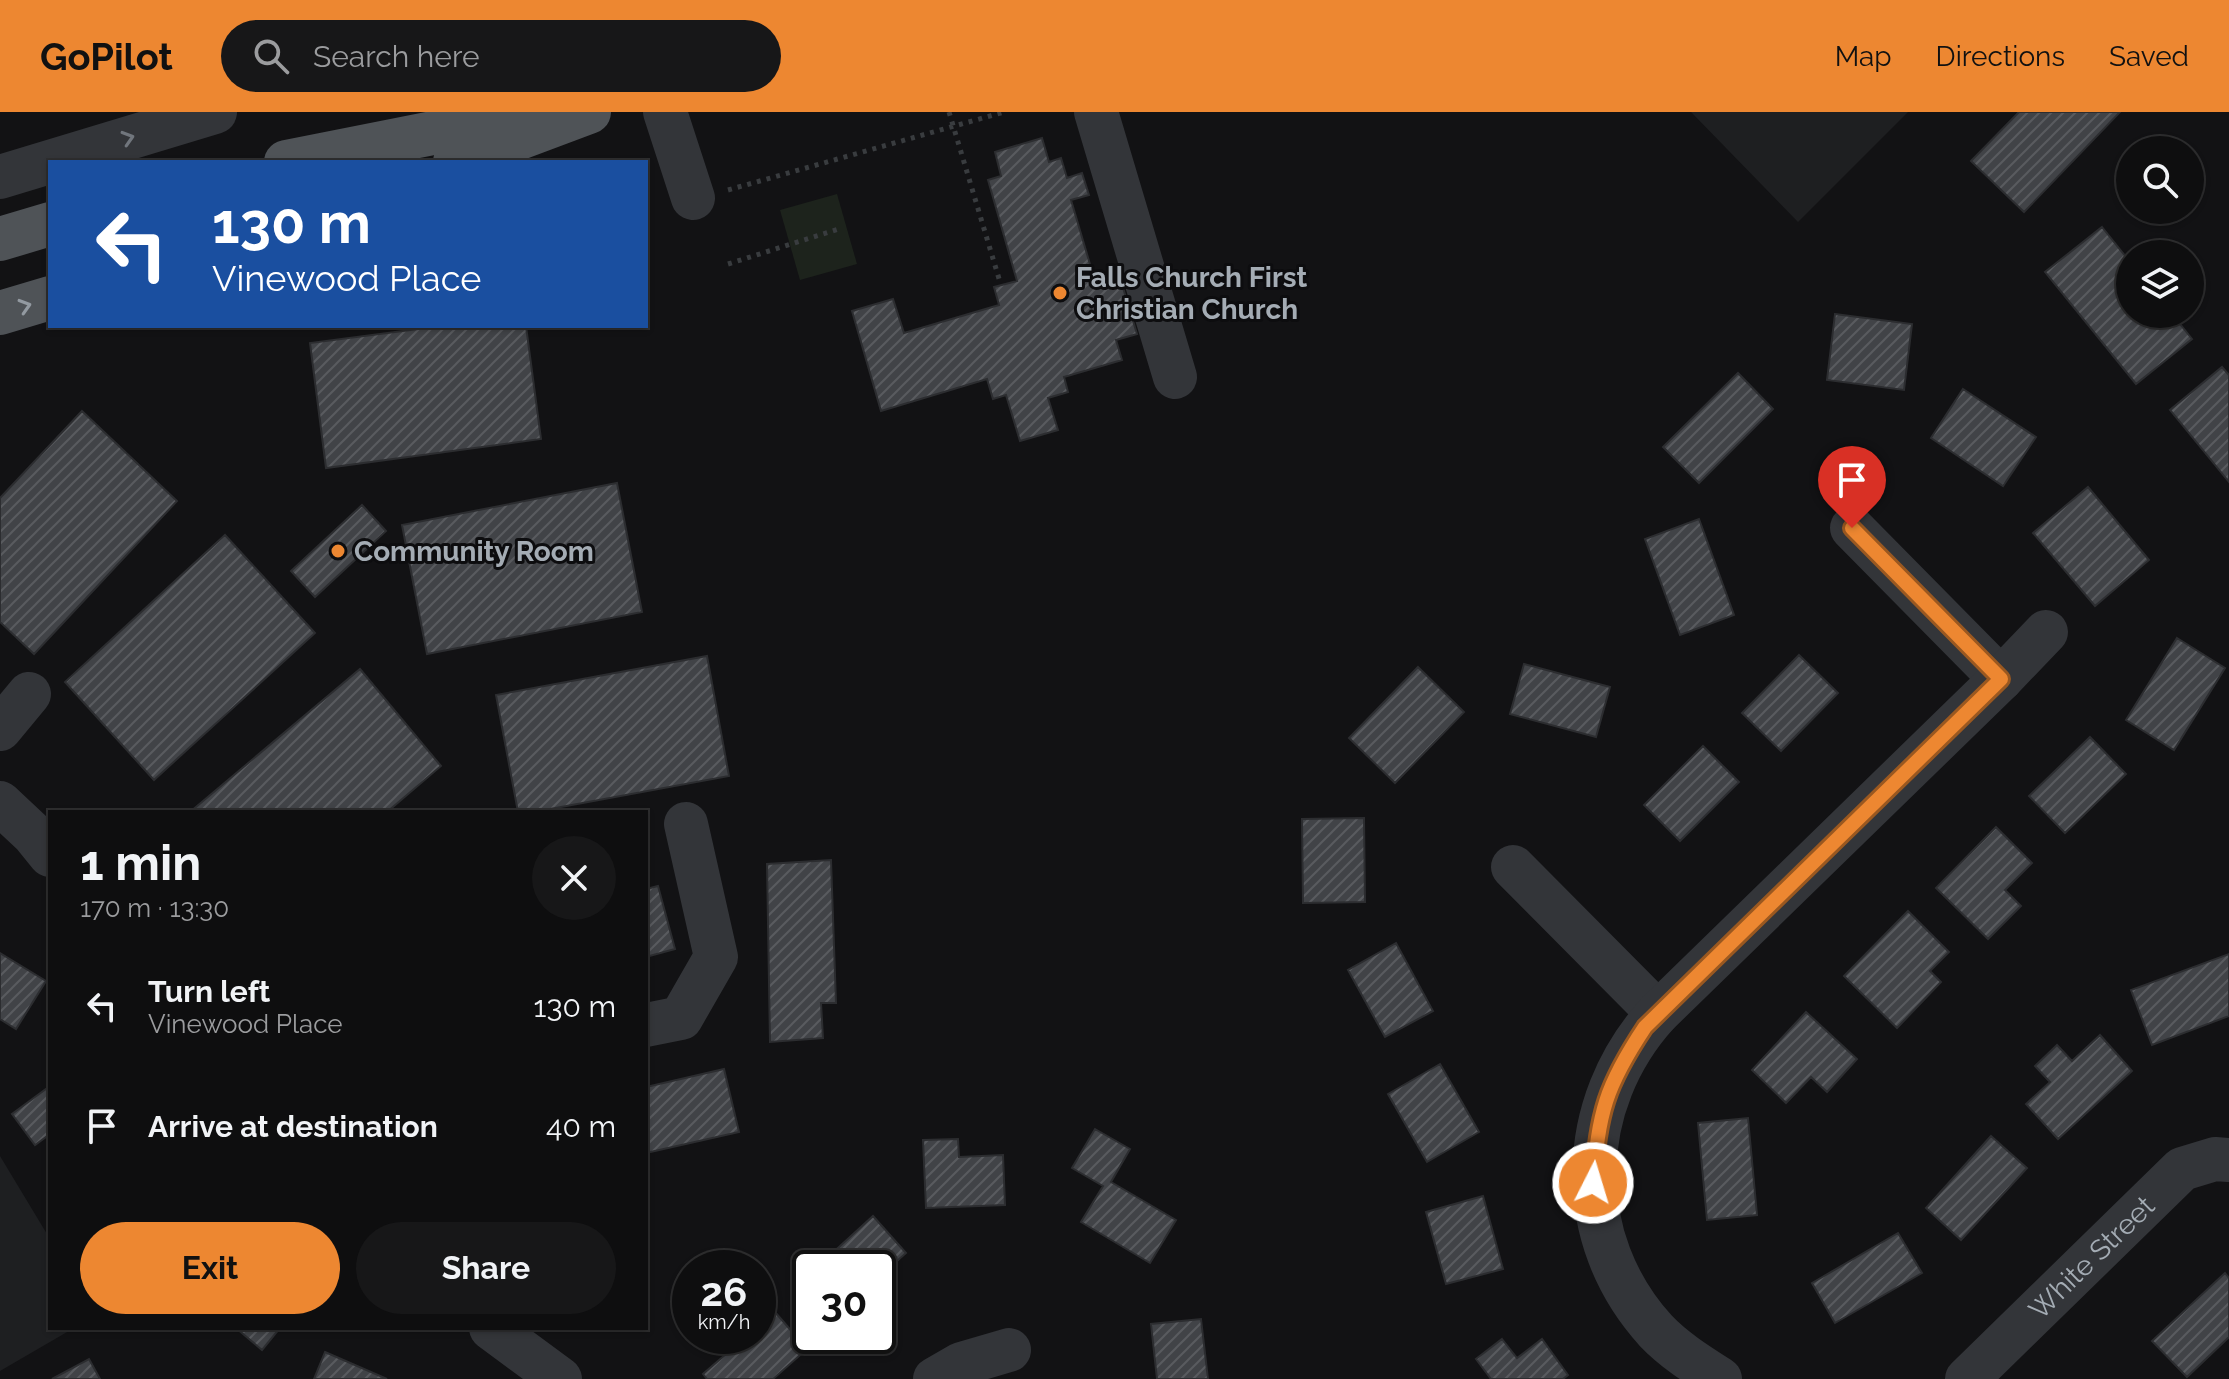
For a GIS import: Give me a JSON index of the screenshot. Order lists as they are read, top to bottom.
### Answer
{
  "streets": {
    "street": ["White Street"]
  },
  "places": ["Falls Church First Christian Church", "Community Room"],
  "page": {
    "header": "GoPilot",
    "search": "Search here",
    "nav": ["Map", "Directions", "Saved"],
    "turn": ["130 m", "Vinewood Place"],
    "heading": ["1 min", "170 m · 13:30"],
    "list": [
      {
        "name": "Turn left",
        "note": "Vinewood Place",
        "value": "130 m"
      },
      {
        "name": "Arrive at destination",
        "value": "40 m"
      }
    ],
    "buttons": ["Exit", "Share"],
    "speed": "26 km/h",
    "limit": "30"
  }
}
